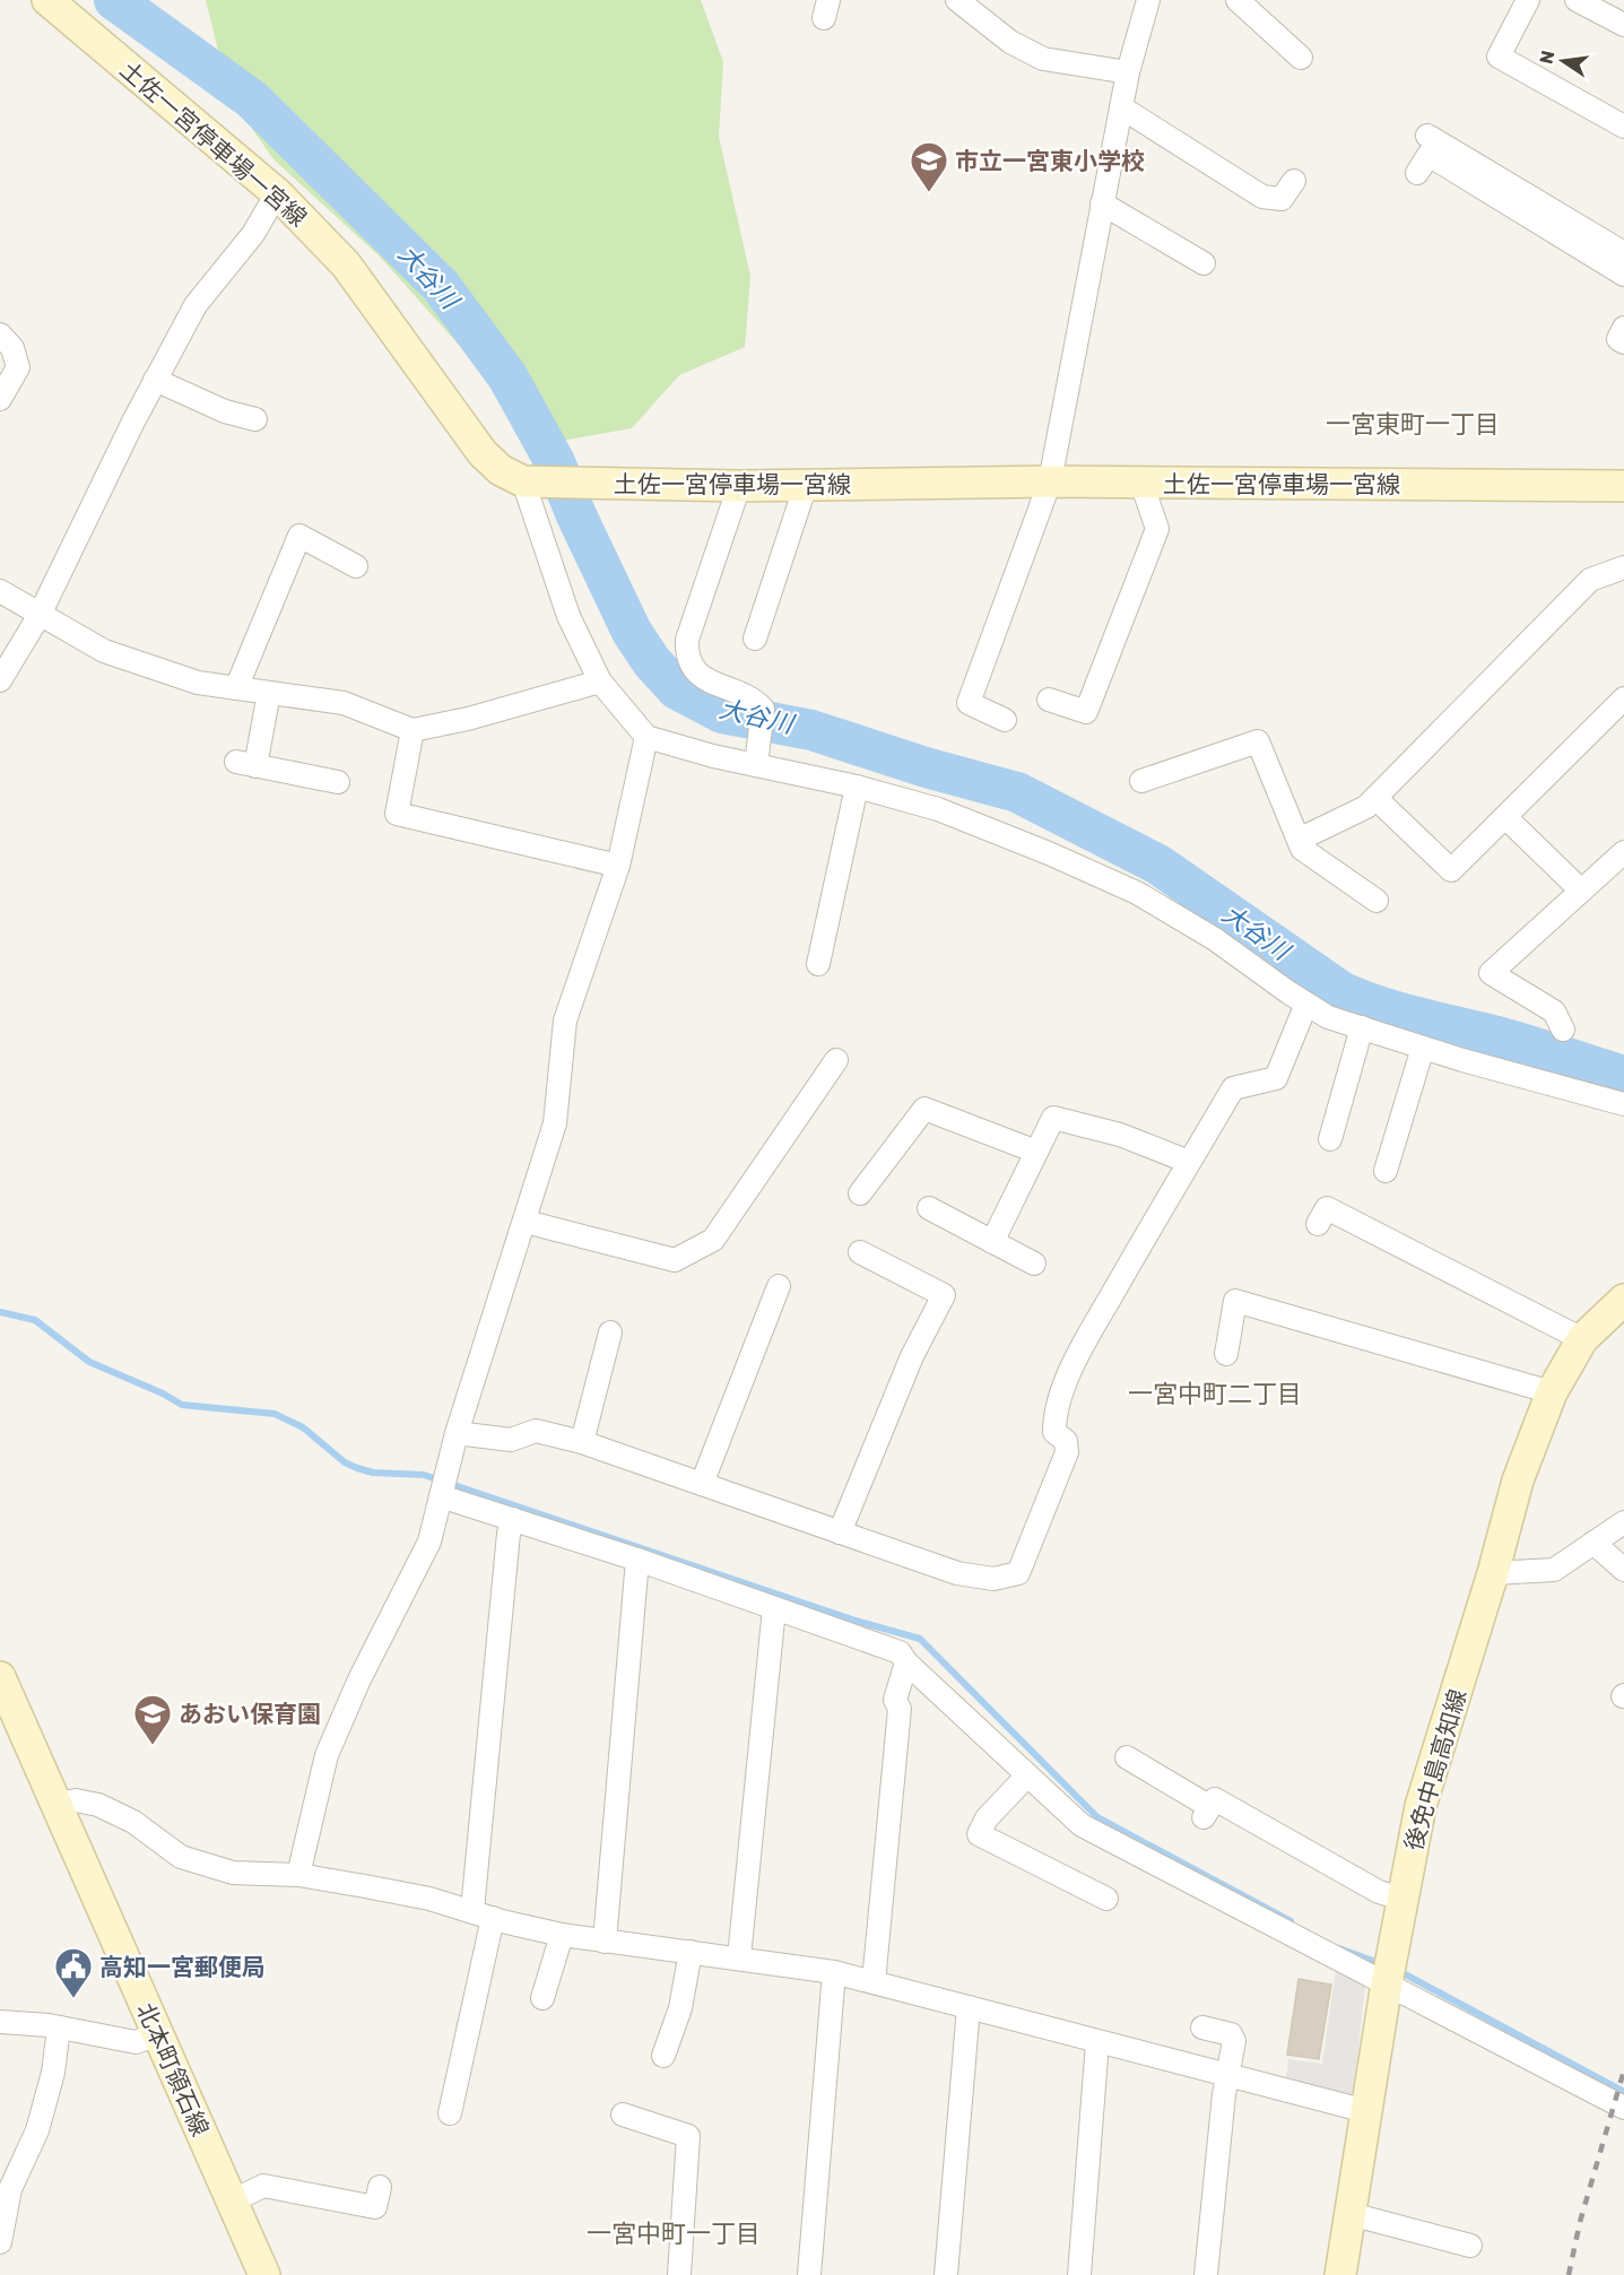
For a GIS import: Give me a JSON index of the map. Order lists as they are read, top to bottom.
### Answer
{
  "streets": {
    "main road": ["土佐一宮停車場一宮線", "後免中島高知線", "北本町領石線"]
  },
  "districts": ["一宮東町一丁目", "一宮中町二丁目", "一宮中町一丁目"],
  "water": ["大谷川"],
  "places": {
    "school or university": ["市立一宮東小学校", "あおい保育園"],
    "public building": ["高知一宮郵便局"]
  },
  "north": "left"
}
